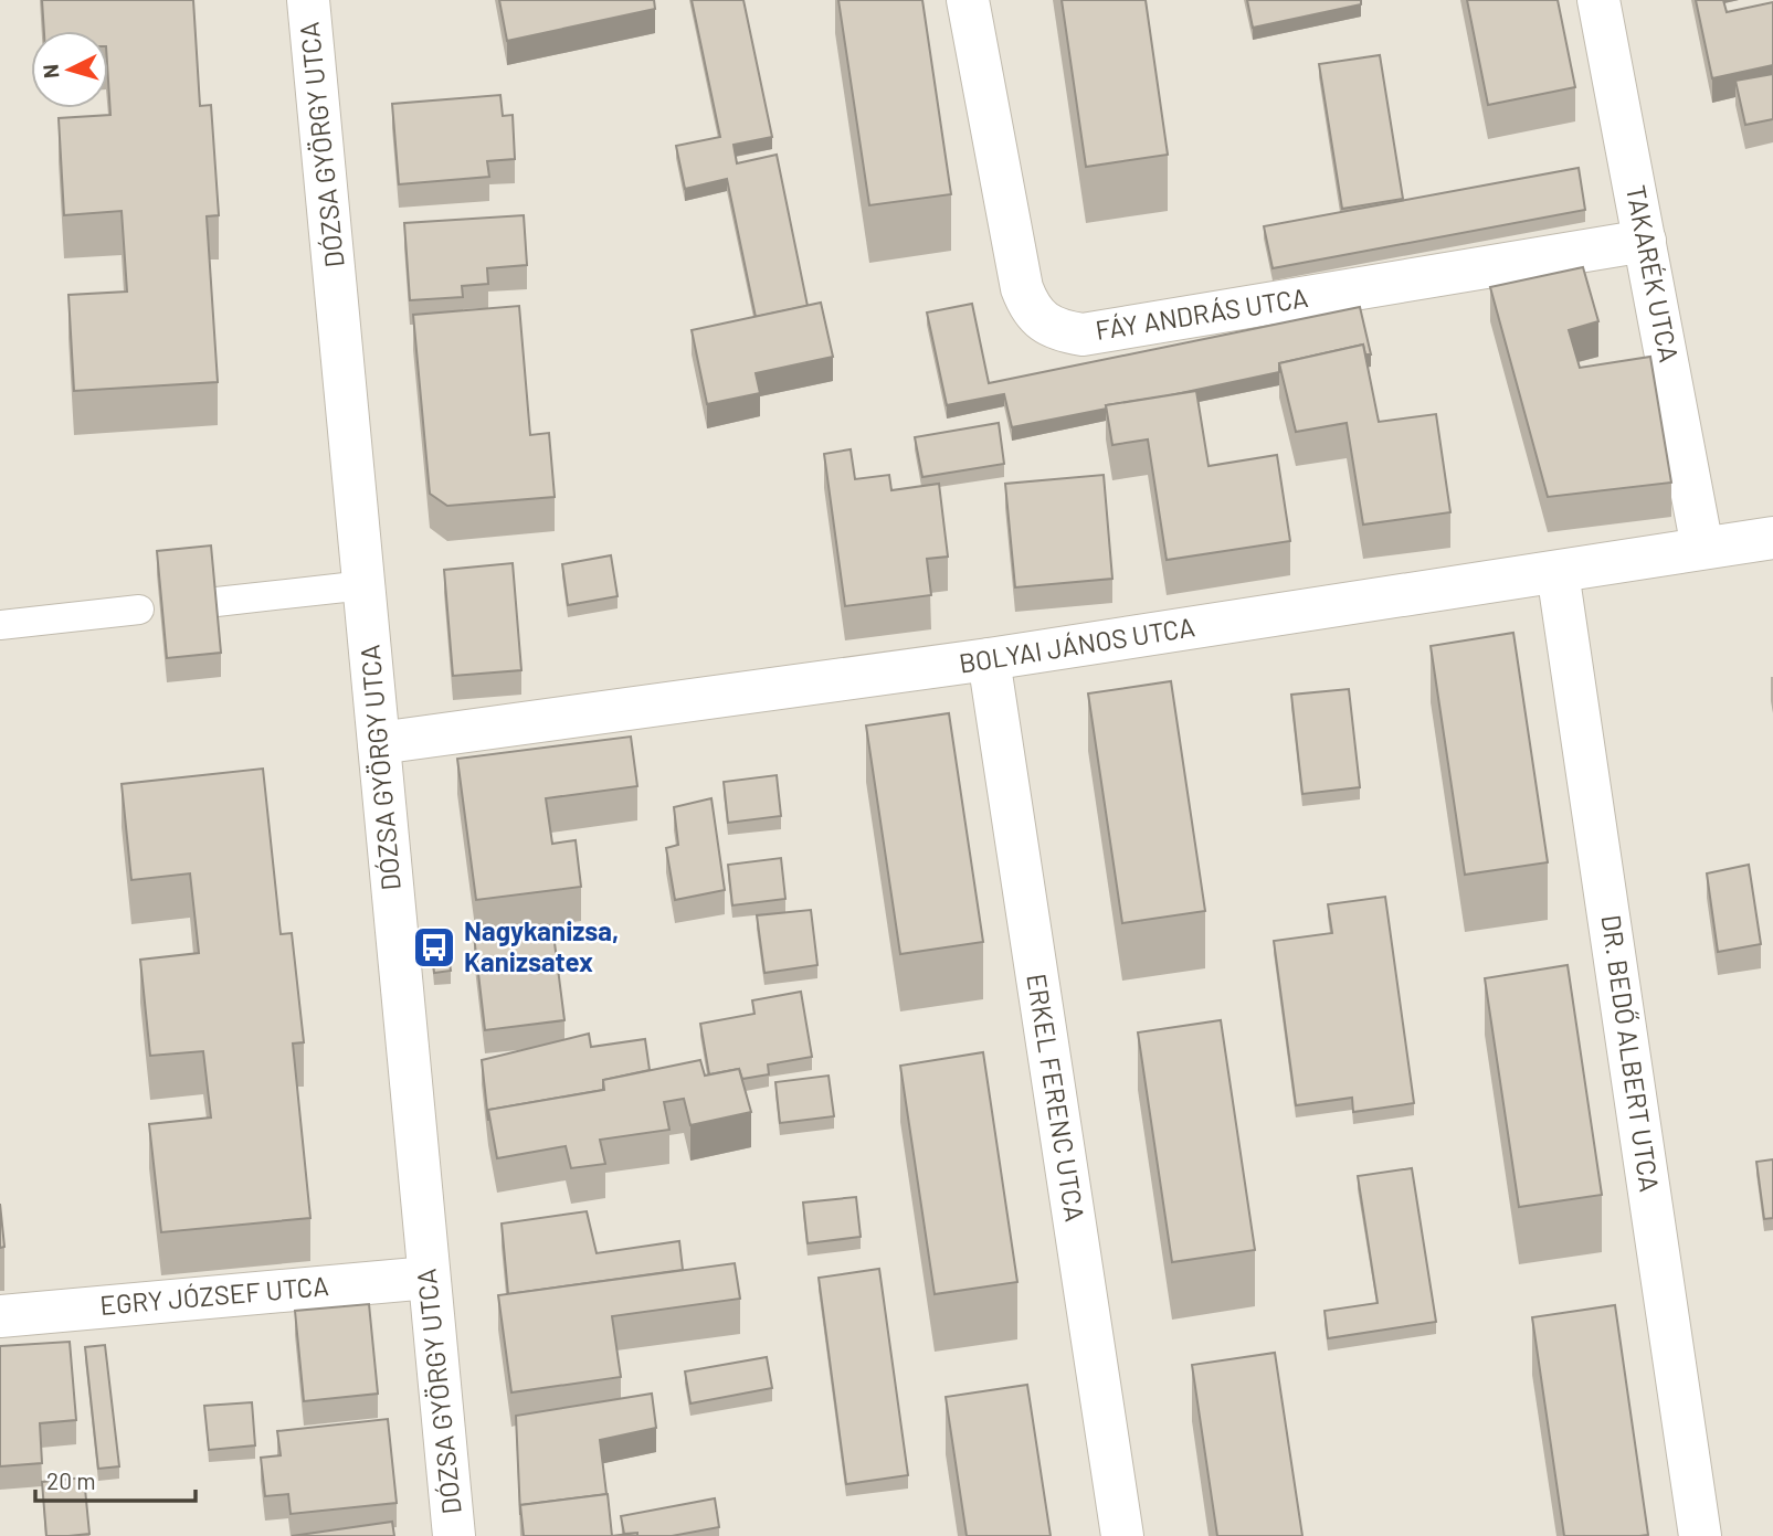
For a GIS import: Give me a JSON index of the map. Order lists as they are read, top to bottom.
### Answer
{
  "streets": {
    "street": [
      "DÓZSA GYÖRGY UTCA",
      "TAKARÉK UTCA",
      "FÁY ANDRÁS UTCA",
      "BOLYAI JÁNOS UTCA",
      "DR. BEDŐ ALBERT UTCA",
      "ERKEL FERENC UTCA",
      "EGRY JÓZSEF UTCA"
    ]
  },
  "crossings": [
    ["DÓZSA GYÖRGY UTCA", "BOLYAI JÁNOS UTCA"],
    ["DÓZSA GYÖRGY UTCA", "EGRY JÓZSEF UTCA"],
    ["TAKARÉK UTCA", "FÁY ANDRÁS UTCA"],
    ["TAKARÉK UTCA", "BOLYAI JÁNOS UTCA"],
    ["BOLYAI JÁNOS UTCA", "DR. BEDŐ ALBERT UTCA"],
    ["BOLYAI JÁNOS UTCA", "ERKEL FERENC UTCA"]
  ],
  "places": {
    "bus stop": ["Nagykanizsa, Kanizsatex"]
  },
  "scale_bar": "20 m",
  "north": "left"
}
